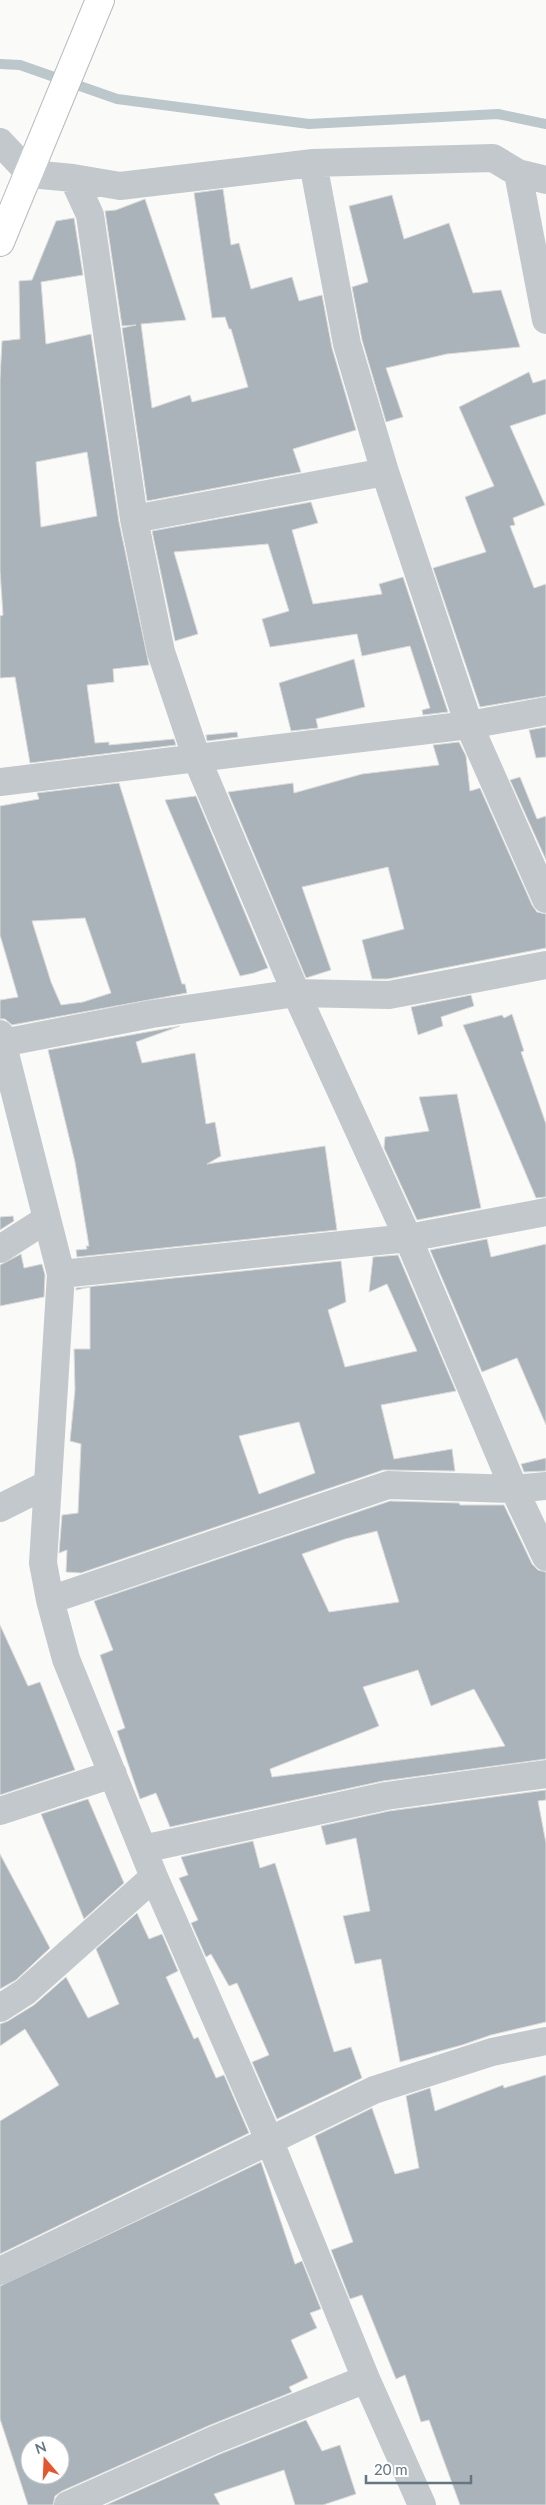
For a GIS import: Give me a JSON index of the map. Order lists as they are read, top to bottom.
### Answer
{
  "scale_bar": "20 m",
  "north": "top"
}
